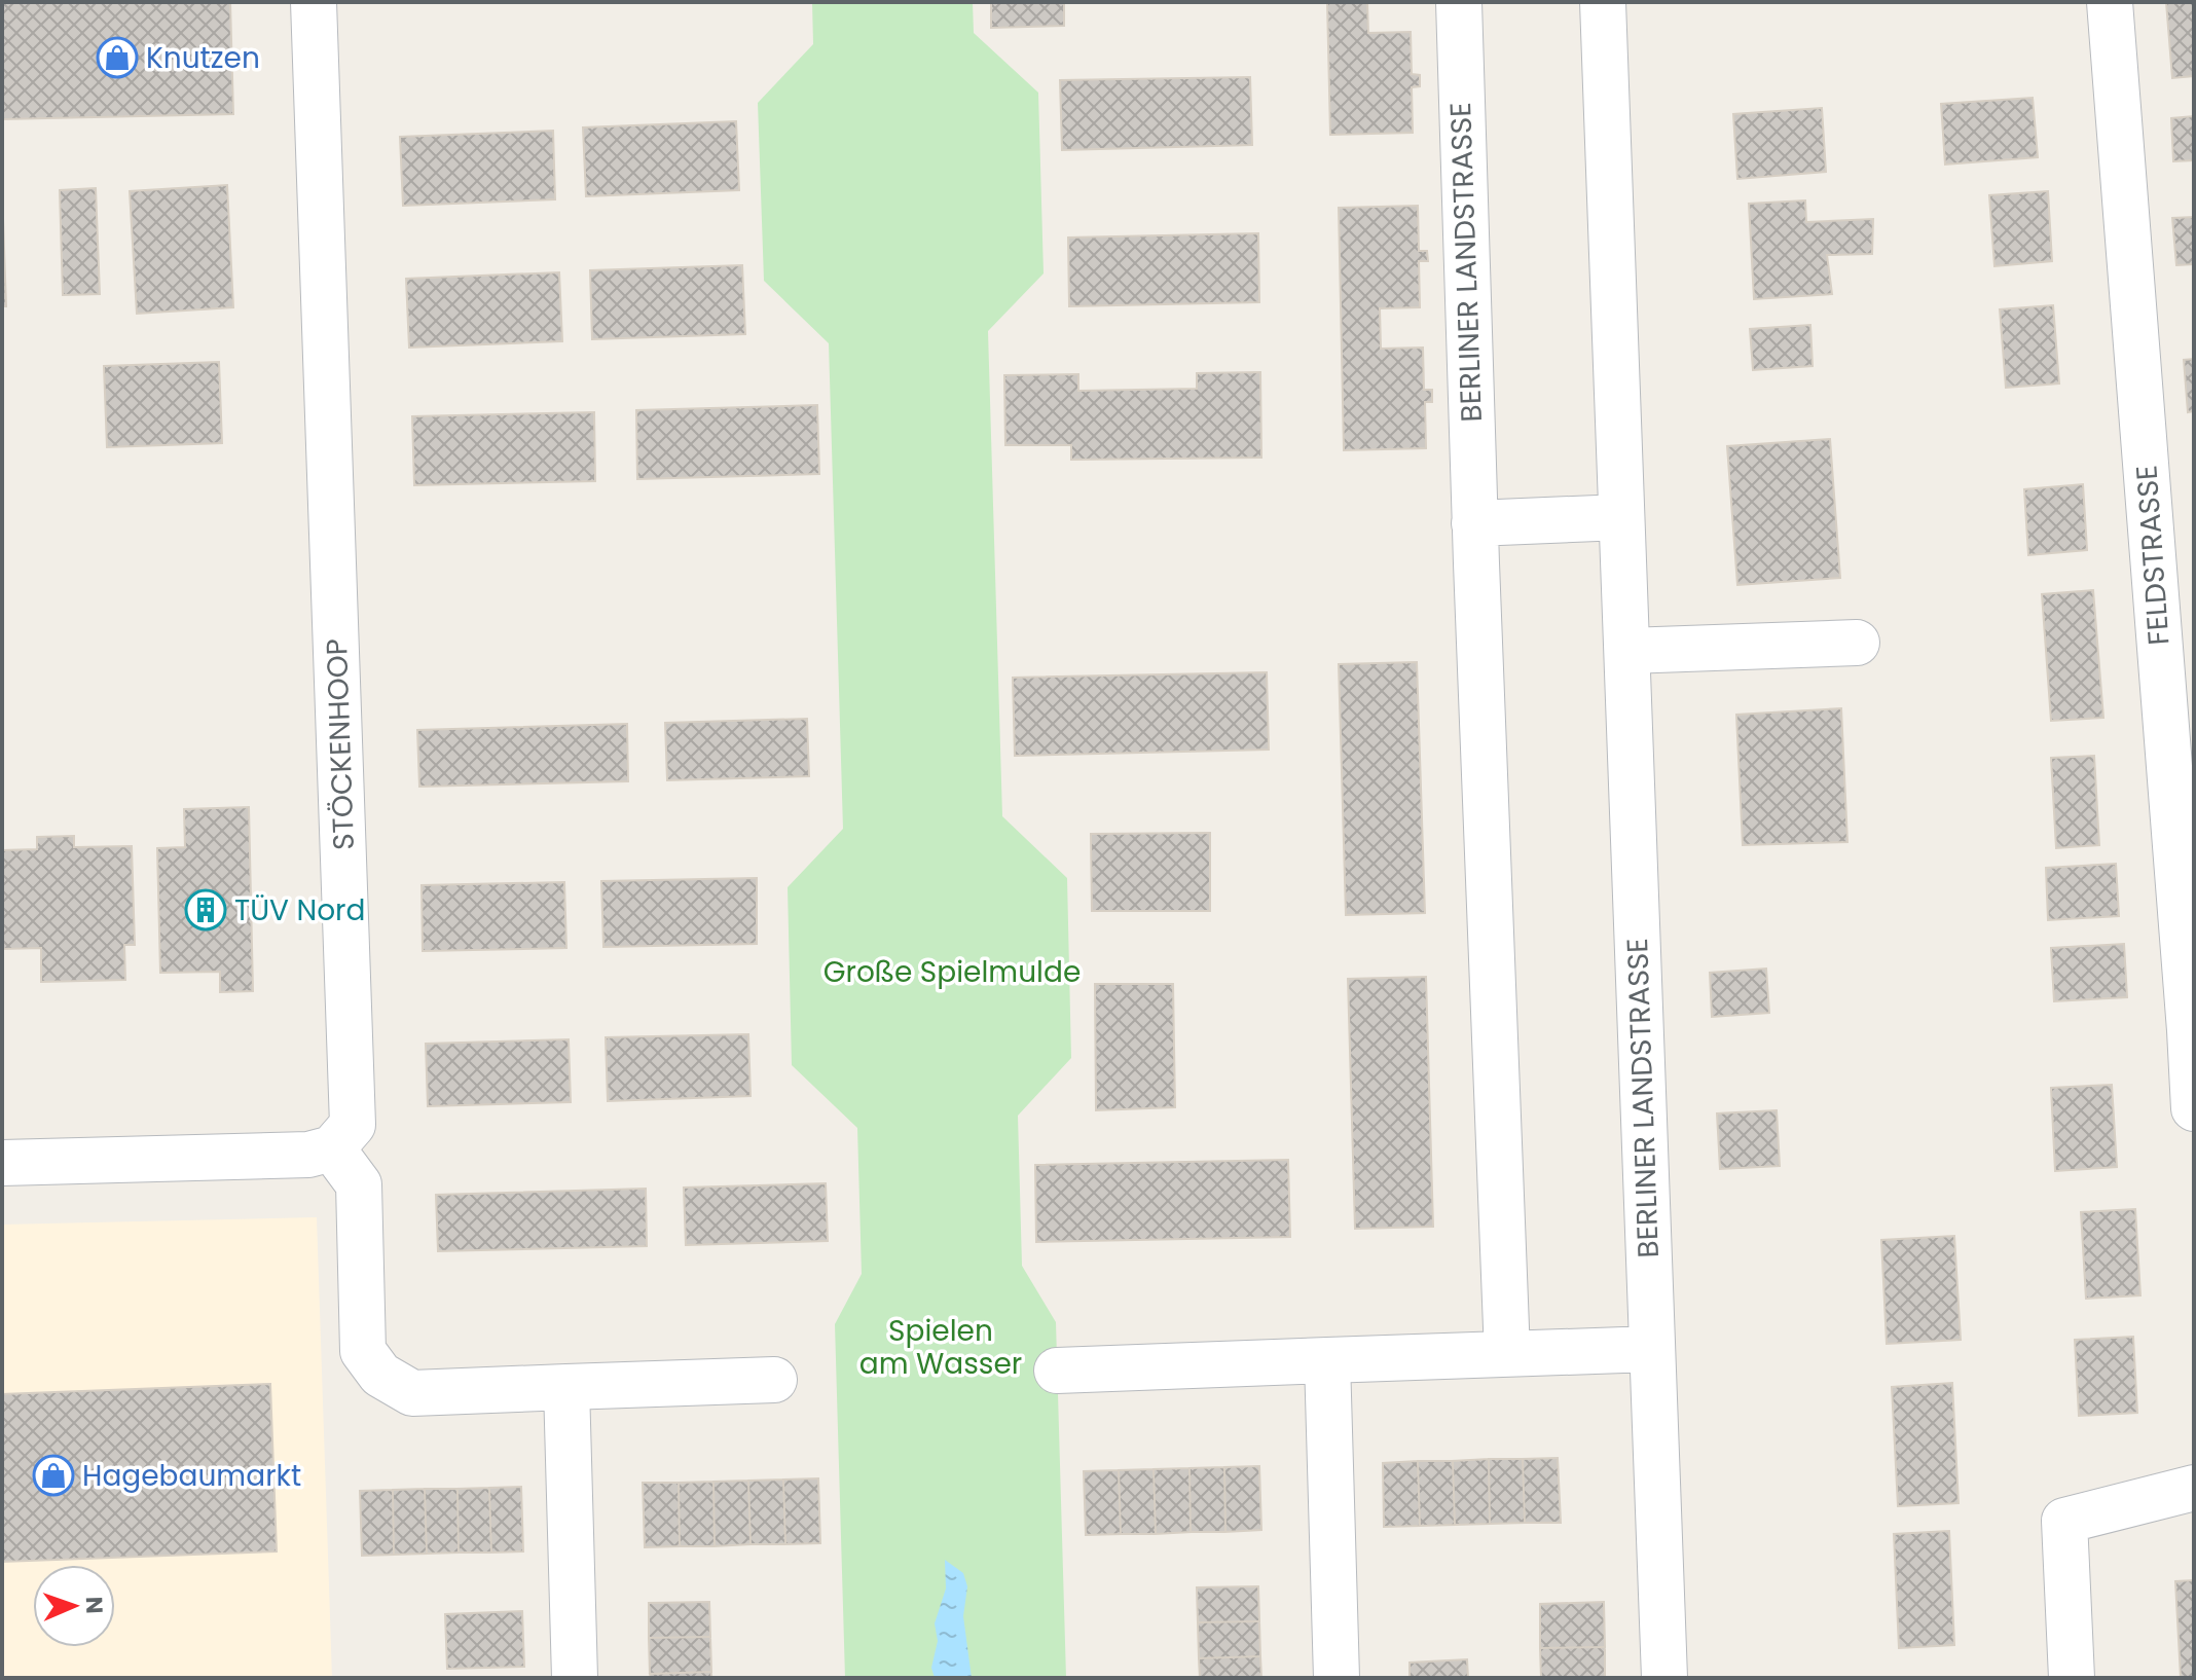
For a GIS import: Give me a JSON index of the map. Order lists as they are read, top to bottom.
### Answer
{
  "streets": {
    "street": ["BERLINER LANDSTRASSE", "FELDSTRASSE", "STÖCKENHOOP"]
  },
  "parks": ["Große Spielmulde", "Spielen am Wasser"],
  "places": {
    "shop": ["Knutzen", "Hagebaumarkt"],
    "building": ["TÜV Nord"]
  },
  "north": "right"
}
